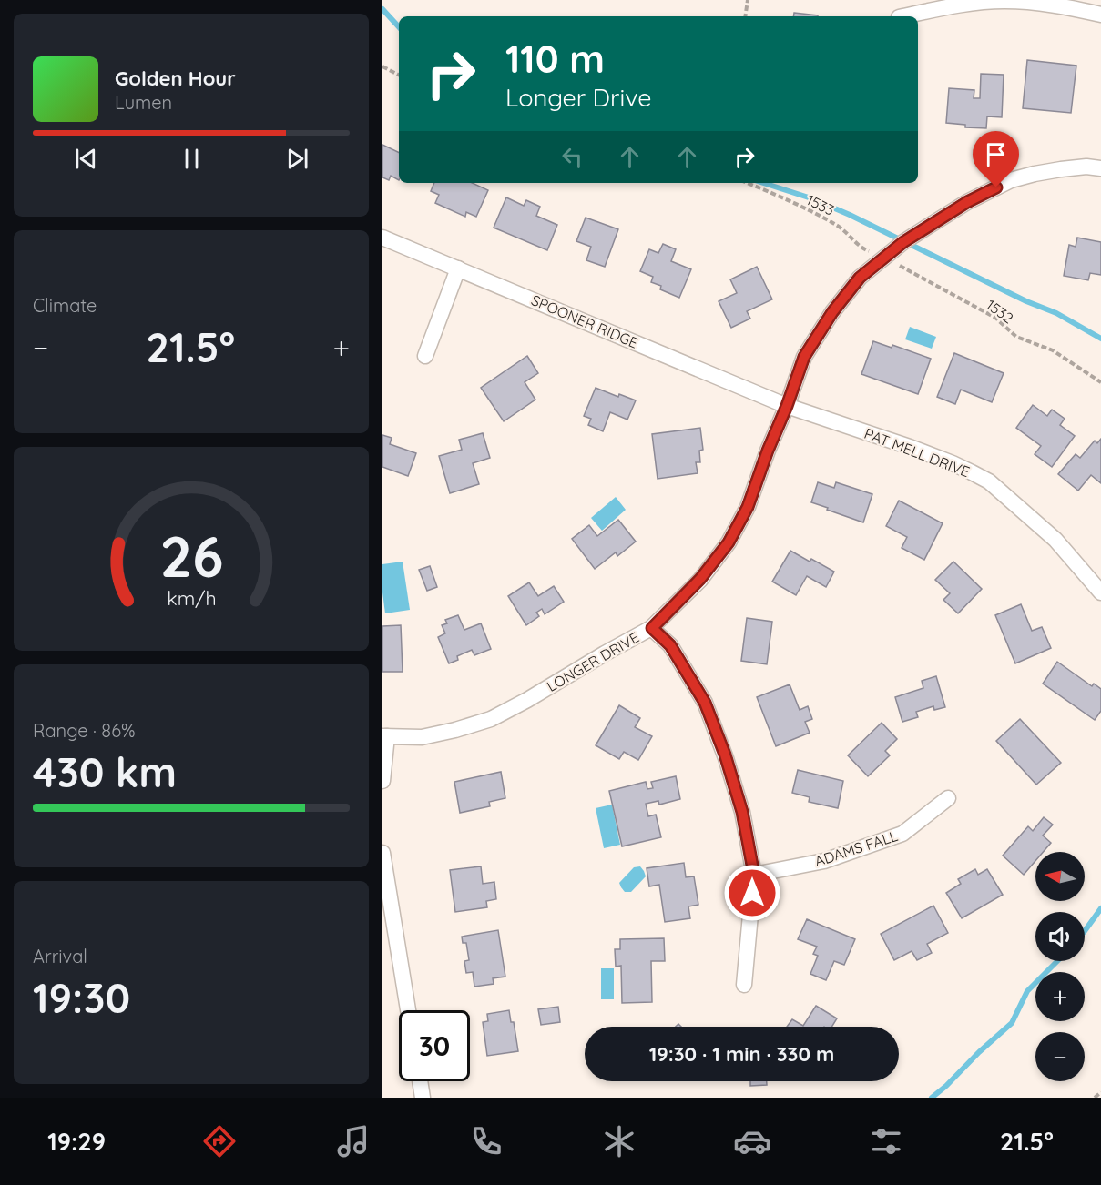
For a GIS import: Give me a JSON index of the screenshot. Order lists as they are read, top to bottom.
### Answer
{
  "streets": {
    "street": [
      "SPOONER RIDGE",
      "PAT MELL DRIVE",
      "LONGER DRIVE",
      "ADAMS FALL"
    ],
    "path": ["1533", "1532"]
  },
  "crossings": [
    ["1533", "1532"],
    ["1533", "LONGER DRIVE"],
    ["1532", "LONGER DRIVE"],
    ["SPOONER RIDGE", "PAT MELL DRIVE"],
    ["SPOONER RIDGE", "LONGER DRIVE"],
    ["PAT MELL DRIVE", "LONGER DRIVE"]
  ],
  "north": "left",
  "page": {
    "turn": ["110 m", "Longer Drive"],
    "song": ["Golden Hour", "Lumen"],
    "tile": [
      "Climate",
      ["Range · 86%", "430 km"],
      ["Arrival", "19:30"]
    ],
    "heat": ["−", "21.5°", "+"],
    "map_buttons": ["+", "−"],
    "limit": "30",
    "trip": "19:30 · 1 min · 330 m",
    "tabs": ["19:29", "21.5°"],
    "gauge": ["26", "km/h"]
  }
}
